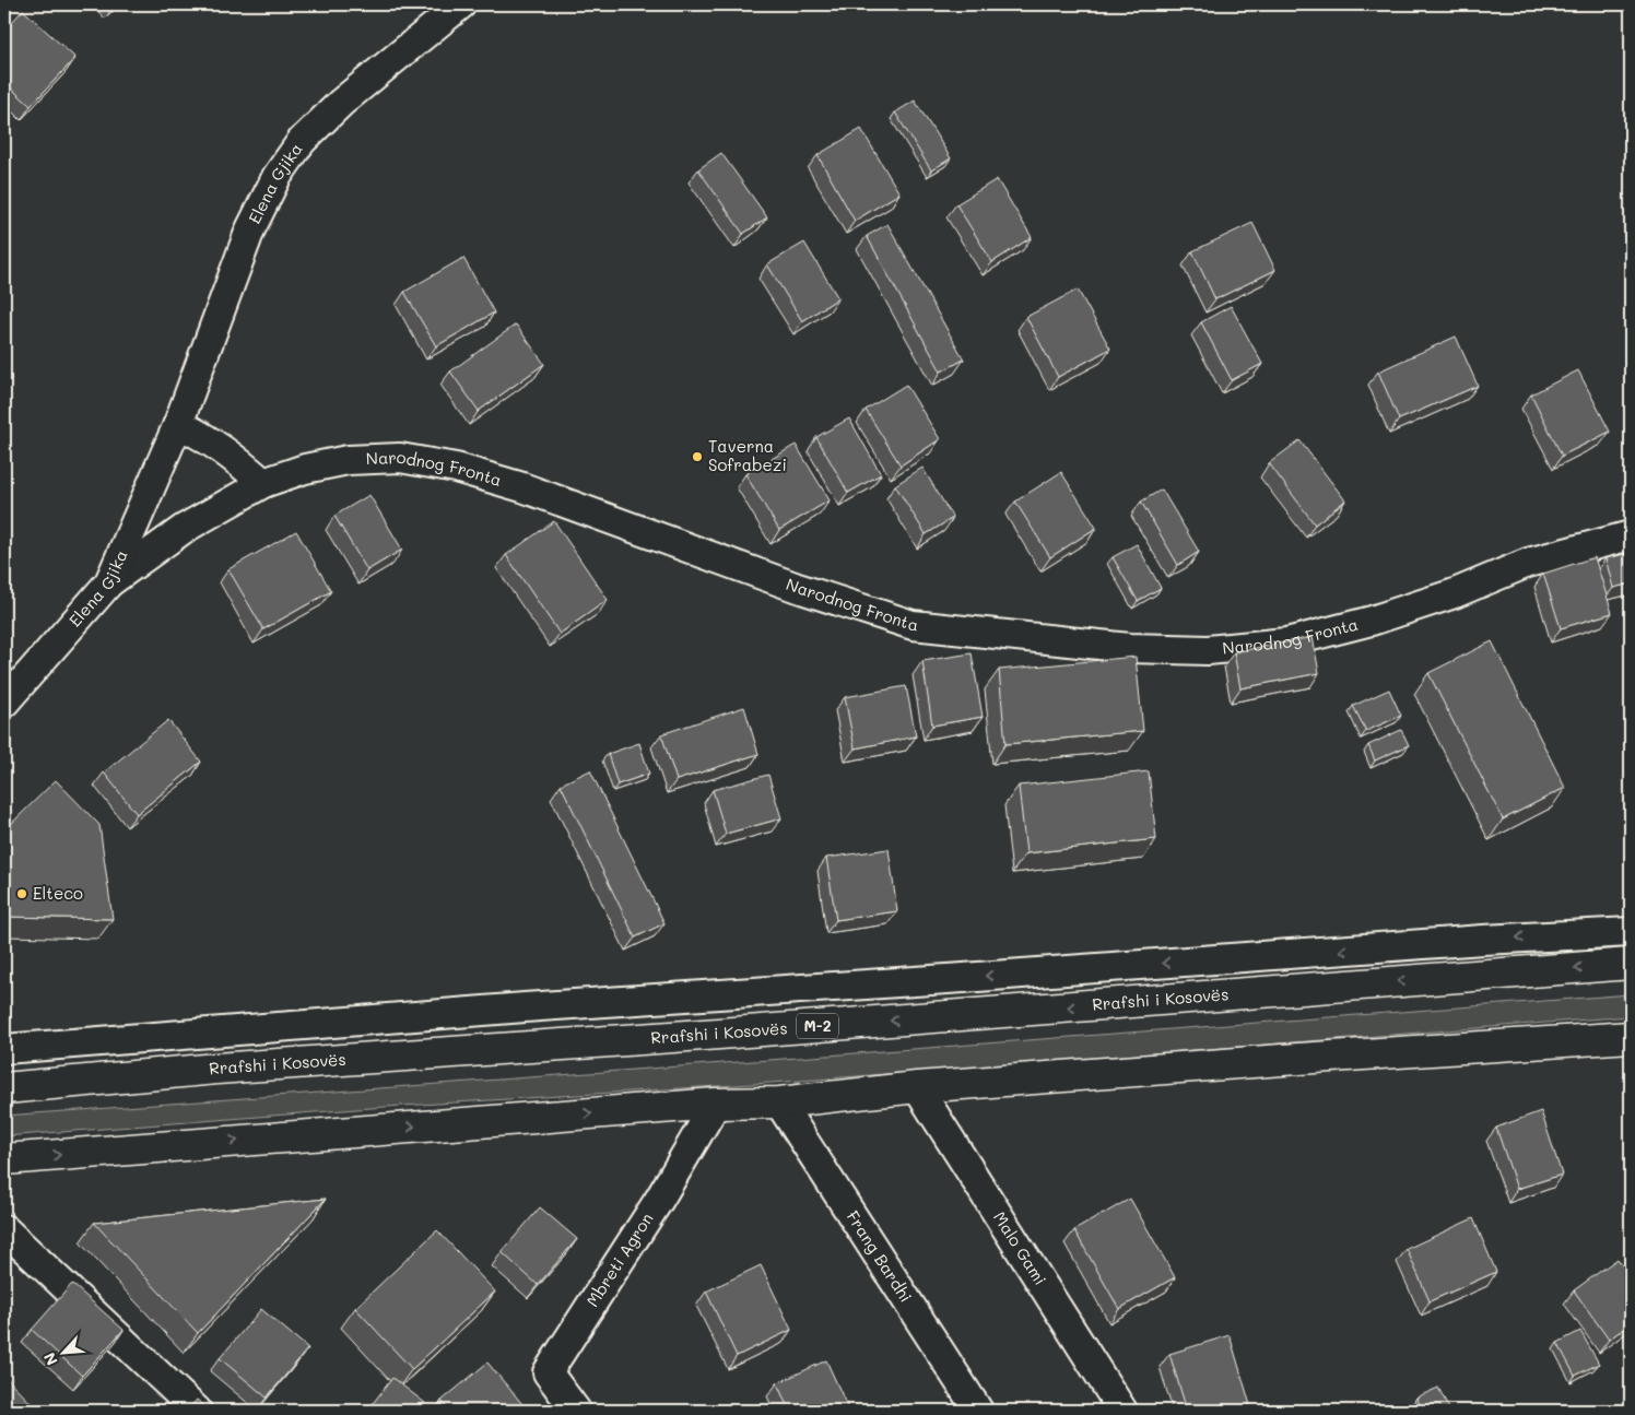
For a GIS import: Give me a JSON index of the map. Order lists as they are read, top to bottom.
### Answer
{
  "streets": {
    "highway": ["Rrafshi i Kosovës", "M-2"],
    "street": [
      "Elena Gjika",
      "Narodnog Fronta",
      "Malo Gami",
      "Frang Bardhi",
      "Mbreti Agron"
    ]
  },
  "crossings": [
    ["Elena Gjika", "Narodnog Fronta"]
  ],
  "places": ["Taverna Sofrabezi", "Elteco"],
  "north": "bottom left"
}
